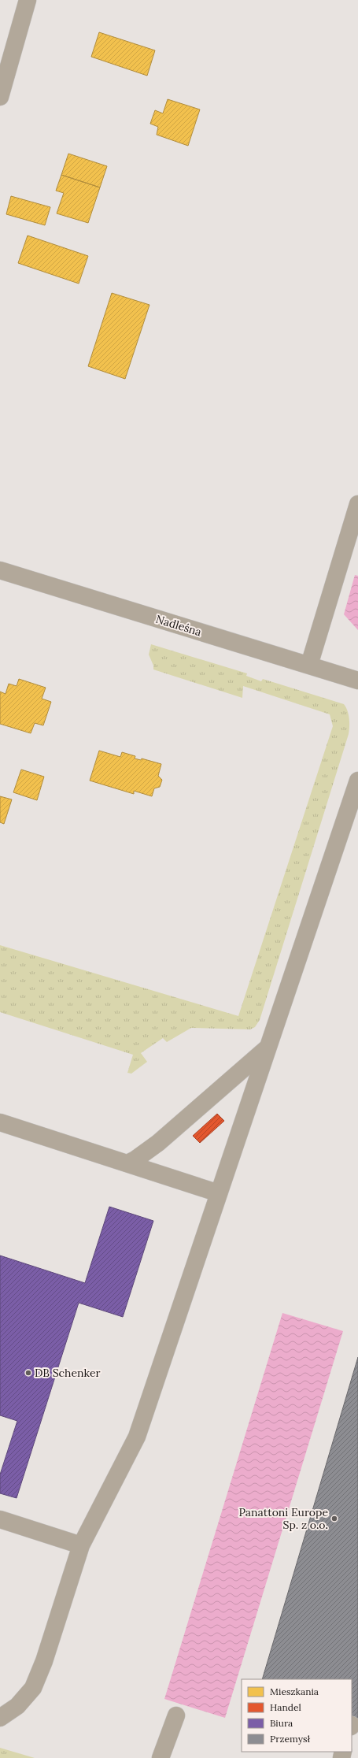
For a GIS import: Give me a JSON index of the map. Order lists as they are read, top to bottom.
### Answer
{
  "streets": {
    "street": ["Nadleśna"]
  },
  "places": ["DB Schenker", "Panattoni Europe Sp. z o.o."],
  "legend": [
    "Mieszkania",
    "Handel",
    "Biura",
    "Przemysł"
  ]
}
